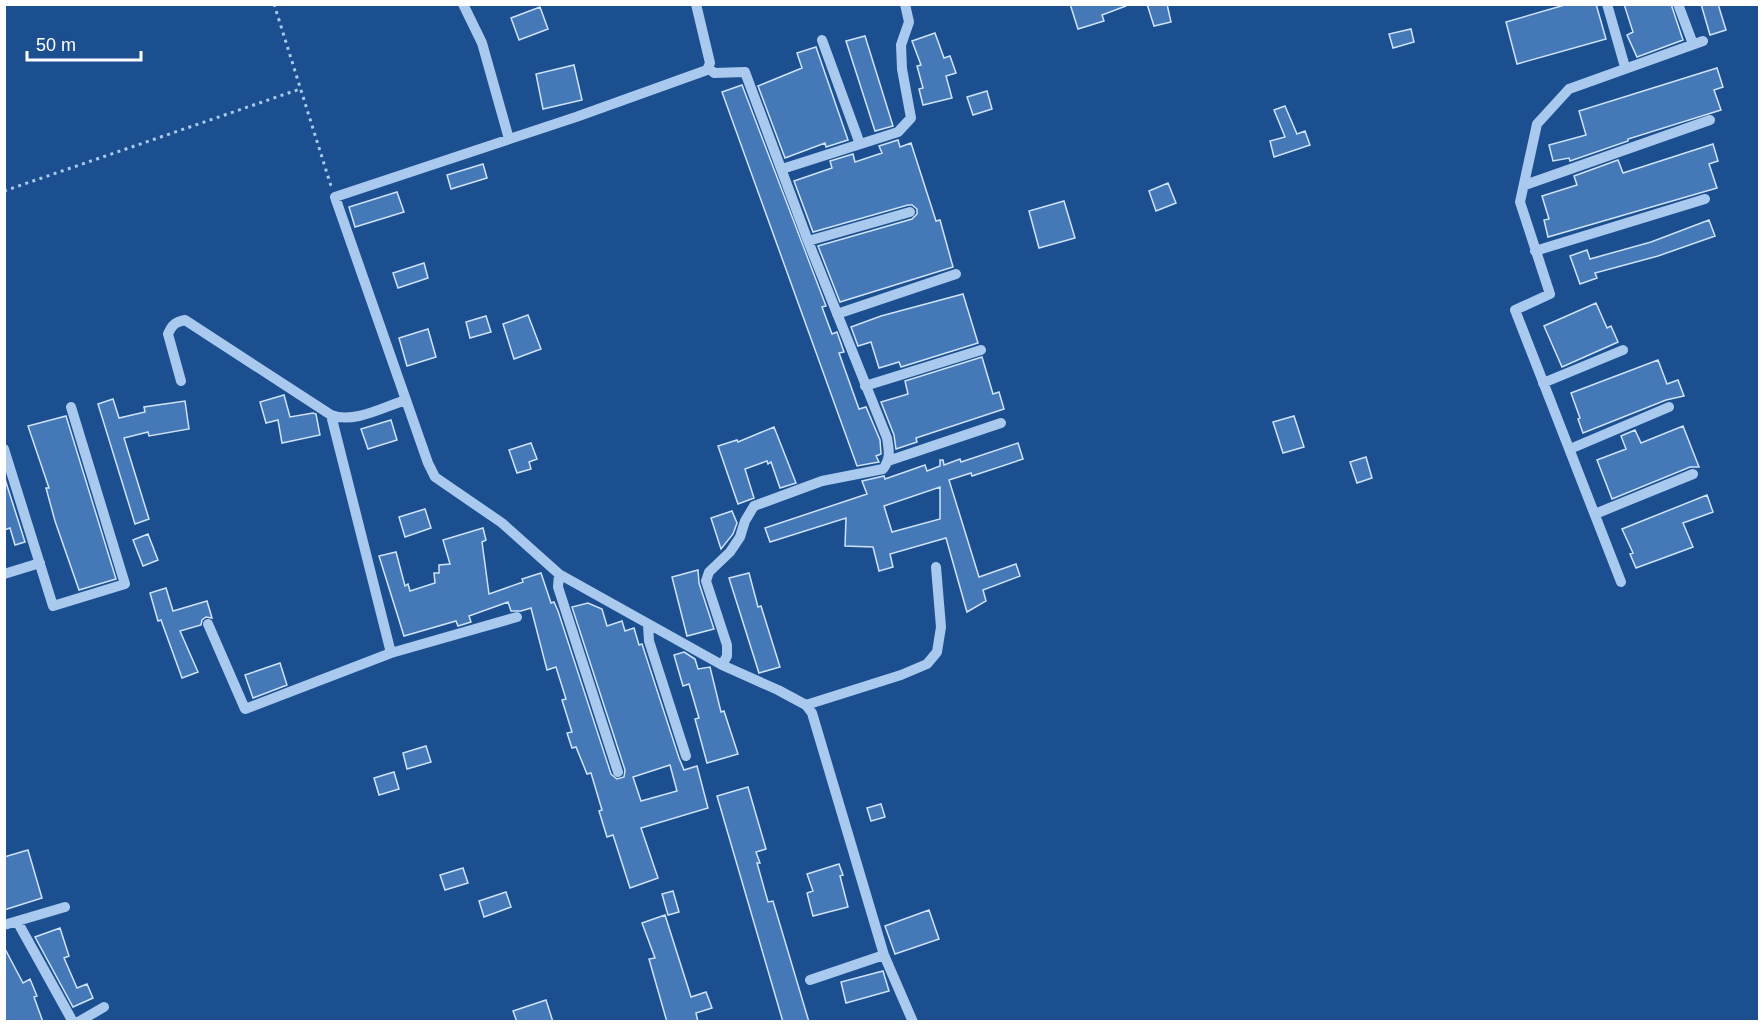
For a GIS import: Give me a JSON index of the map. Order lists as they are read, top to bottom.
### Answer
{
  "scale_bar": "50 m"
}
